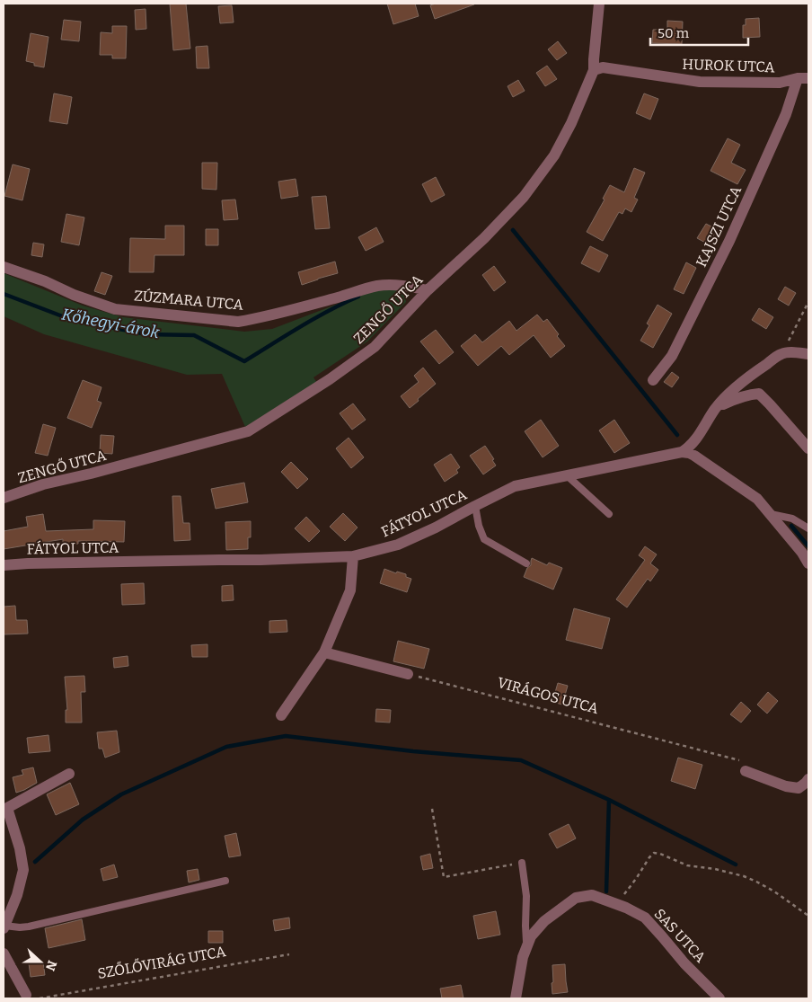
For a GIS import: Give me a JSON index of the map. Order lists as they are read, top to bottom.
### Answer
{
  "streets": {
    "street": [
      "HUROK UTCA",
      "KAJSZI UTCA",
      "ZÚZMARA UTCA",
      "ZENGŐ UTCA",
      "FÁTYOL UTCA",
      "SAS UTCA"
    ],
    "path": ["VIRÁGOS UTCA", "SZŐLŐVIRÁG UTCA"]
  },
  "crossings": [
    ["HUROK UTCA", "KAJSZI UTCA"],
    ["HUROK UTCA", "ZENGŐ UTCA"],
    ["ZÚZMARA UTCA", "ZENGŐ UTCA"]
  ],
  "water": ["Kőhegyi-árok"],
  "scale_bar": "50 m",
  "north": "right"
}
